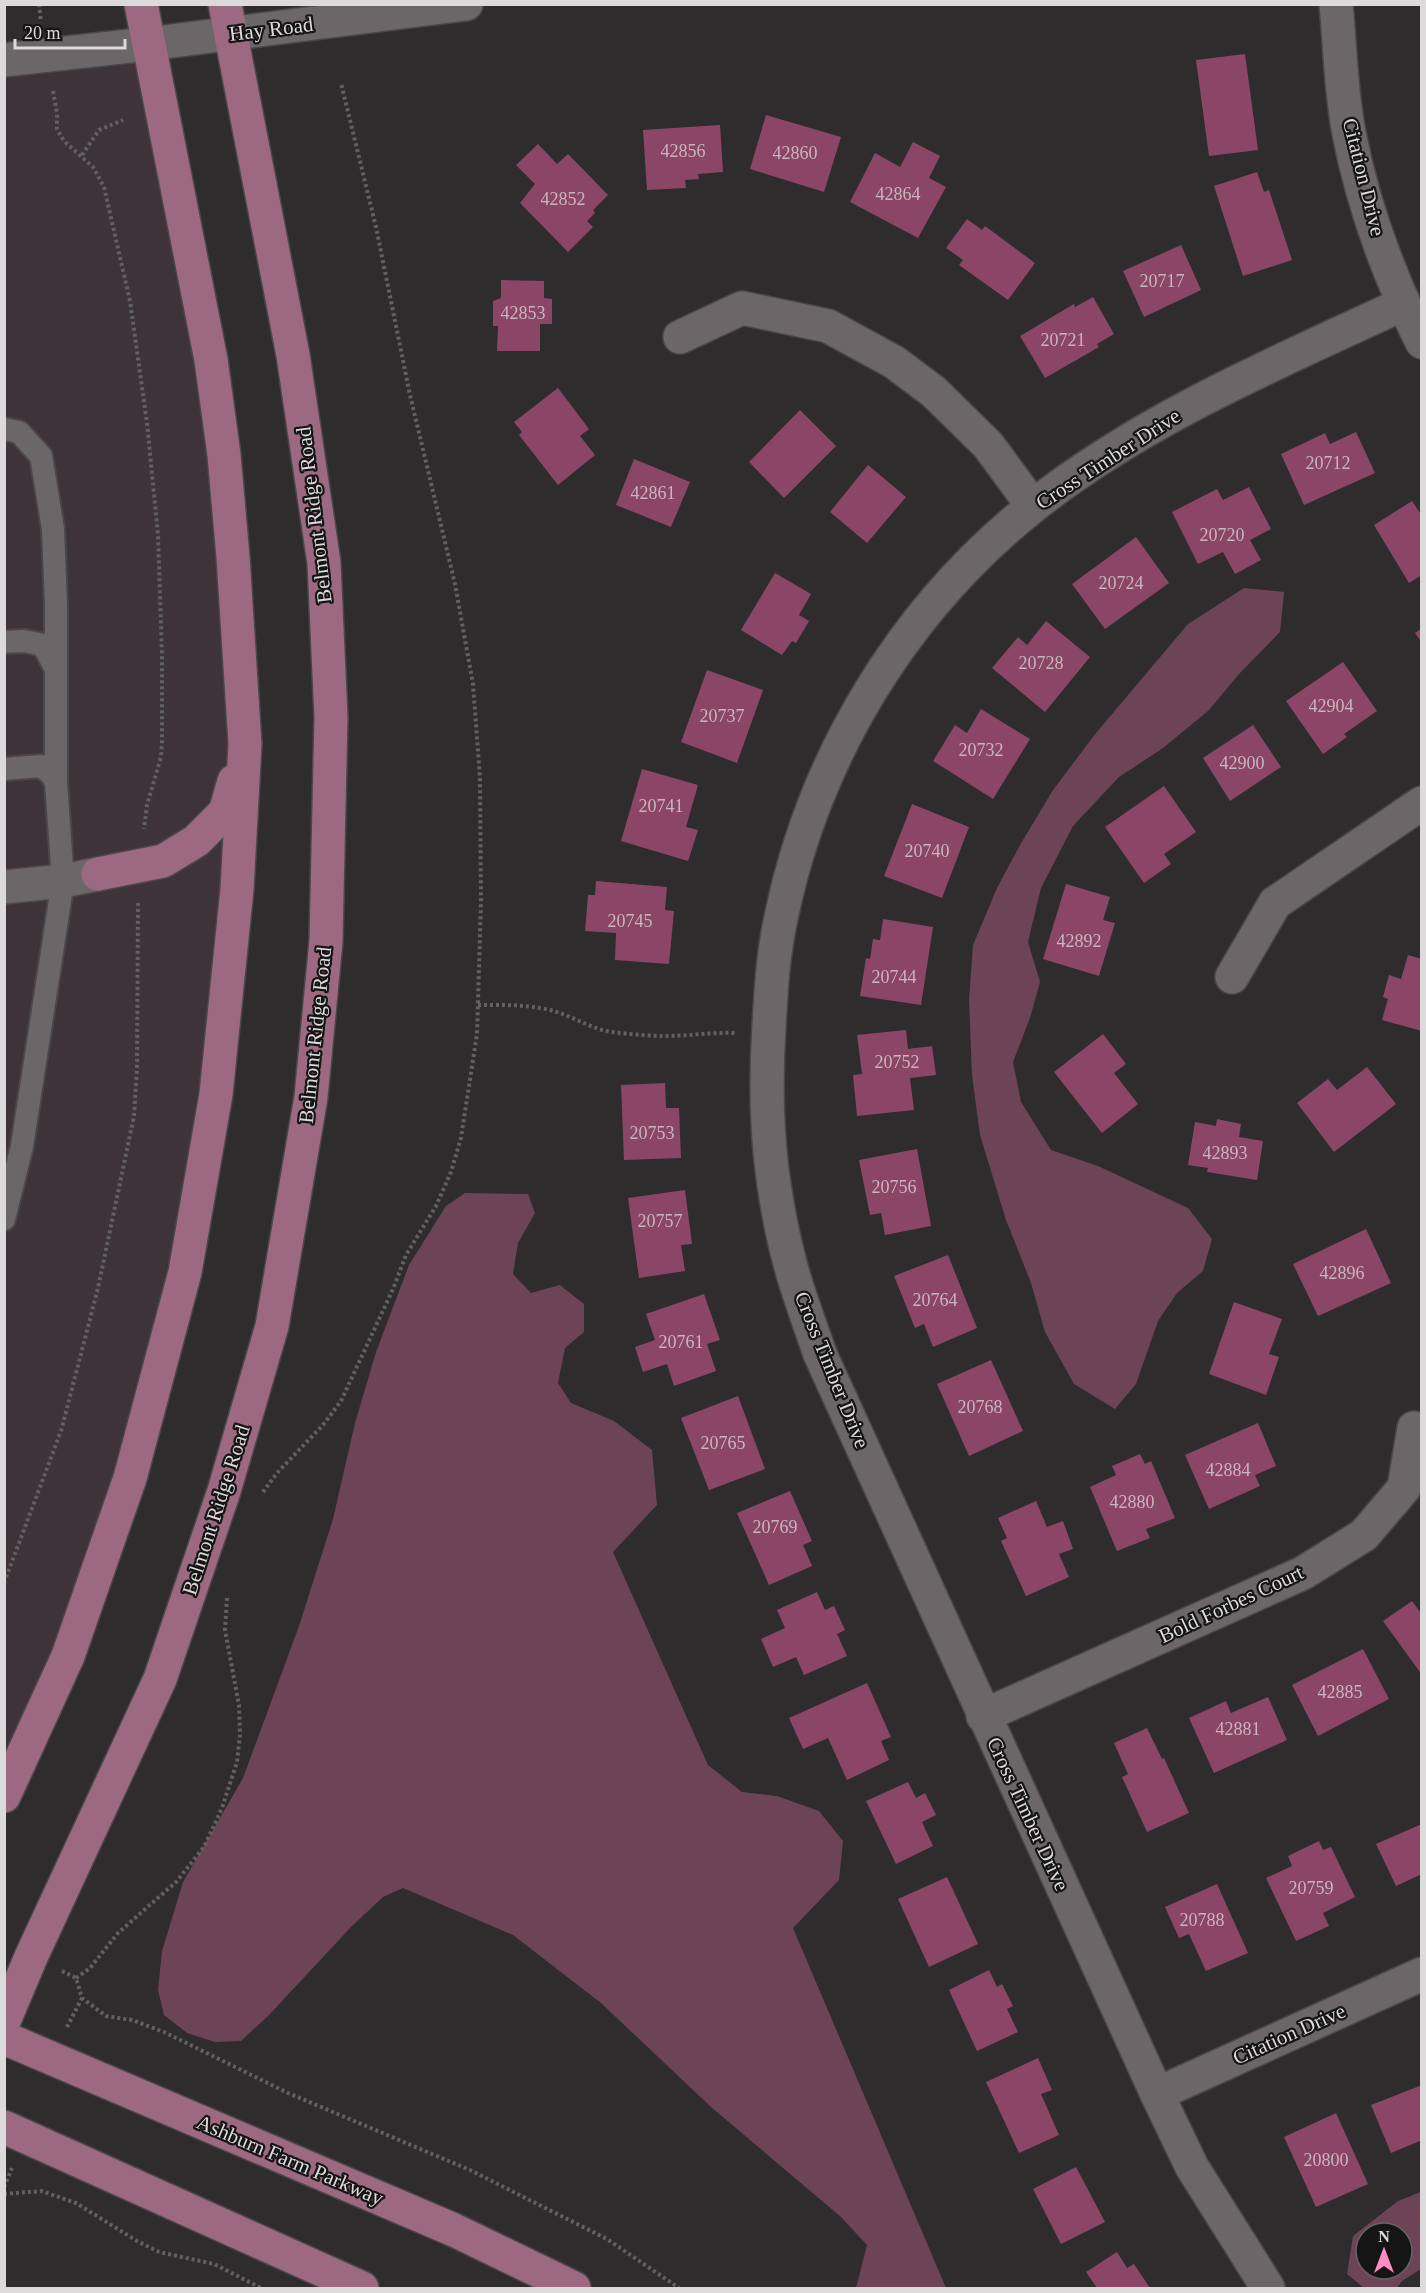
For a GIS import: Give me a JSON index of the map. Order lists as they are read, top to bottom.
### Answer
{
  "streets": {
    "main road": ["Belmont Ridge Road", "Ashburn Farm Parkway"],
    "street": [
      "Hay Road",
      "Citation Drive",
      "Cross Timber Drive",
      "Bold Forbes Court"
    ]
  },
  "crossings": [
    ["Hay Road", "Belmont Ridge Road"],
    ["Citation Drive", "Cross Timber Drive"],
    ["Cross Timber Drive", "Bold Forbes Court"]
  ],
  "house_numbers": [
    "42856",
    "42860",
    "42864",
    "42852",
    "20717",
    "42853",
    "20721",
    "20712",
    "42861",
    "20720",
    "20724",
    "20728",
    "42904",
    "20737",
    "20732",
    "42900",
    "20741",
    "20740",
    "20745",
    "42892",
    "20744",
    "20752",
    "20753",
    "42893",
    "20756",
    "20757",
    "42896",
    "20764",
    "20761",
    "20768",
    "20765",
    "42884",
    "42880",
    "20769",
    "42885",
    "42881",
    "20759",
    "20788",
    "20800"
  ],
  "scale_bar": "20 m",
  "north": "top"
}
